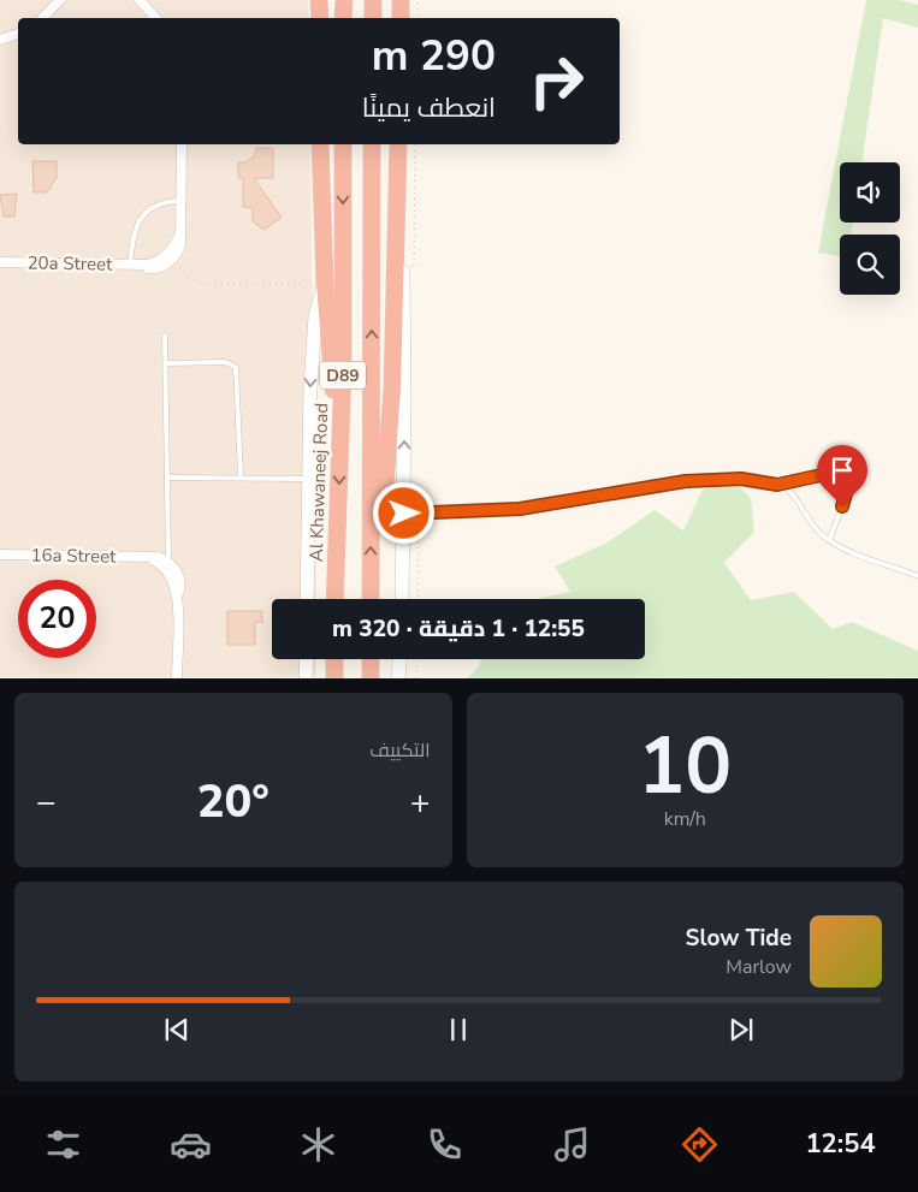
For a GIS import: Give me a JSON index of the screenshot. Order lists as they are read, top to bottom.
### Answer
{
  "streets": {
    "highway": ["D89", "Al Khawaneej Road"],
    "street": ["20a Street", "16a Street"]
  },
  "page": {
    "turn": ["290 m", "انعطف يمينًا"],
    "limit": "20",
    "trip": "12:55 · 1 دقيقة · 320 m",
    "tile": [
      ["10", "km/h"],
      "التكييف"
    ],
    "heat": ["−", "20°", "+"],
    "song": ["Slow Tide", "Marlow"],
    "tabs": "12:54"
  }
}
